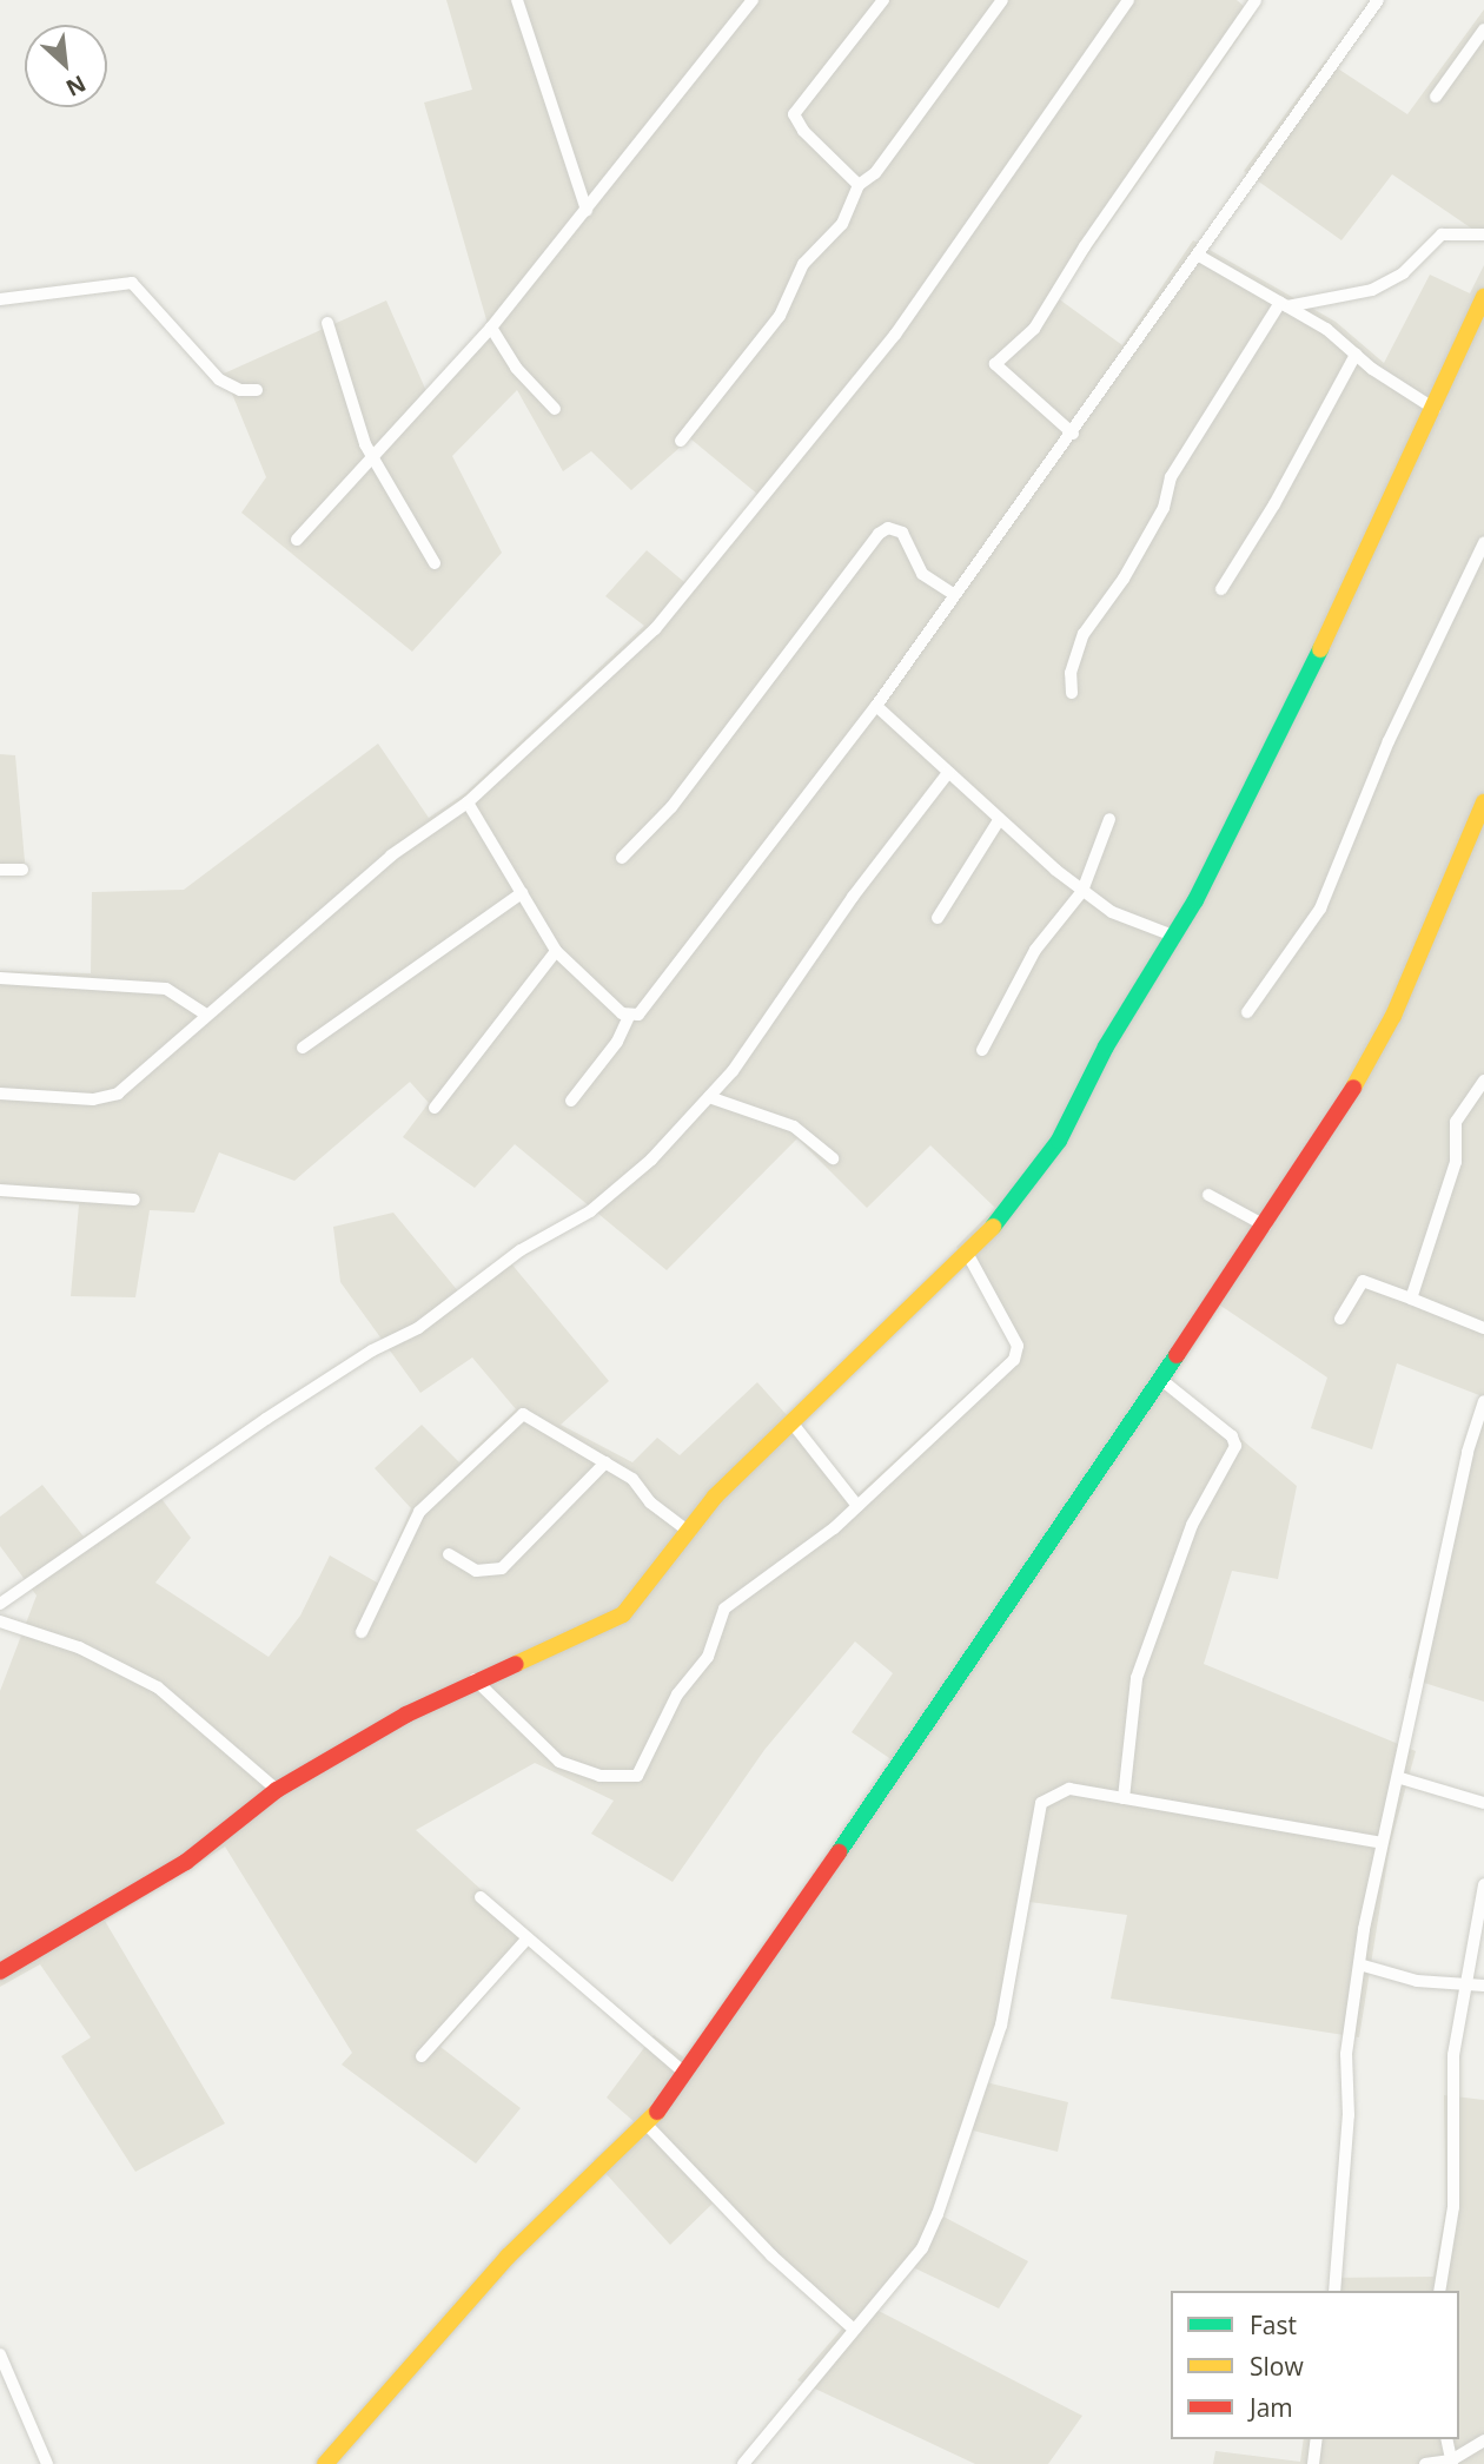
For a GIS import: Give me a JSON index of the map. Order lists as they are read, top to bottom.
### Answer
{
  "legend": ["Fast", "Slow", "Jam"],
  "north": "bottom right"
}
